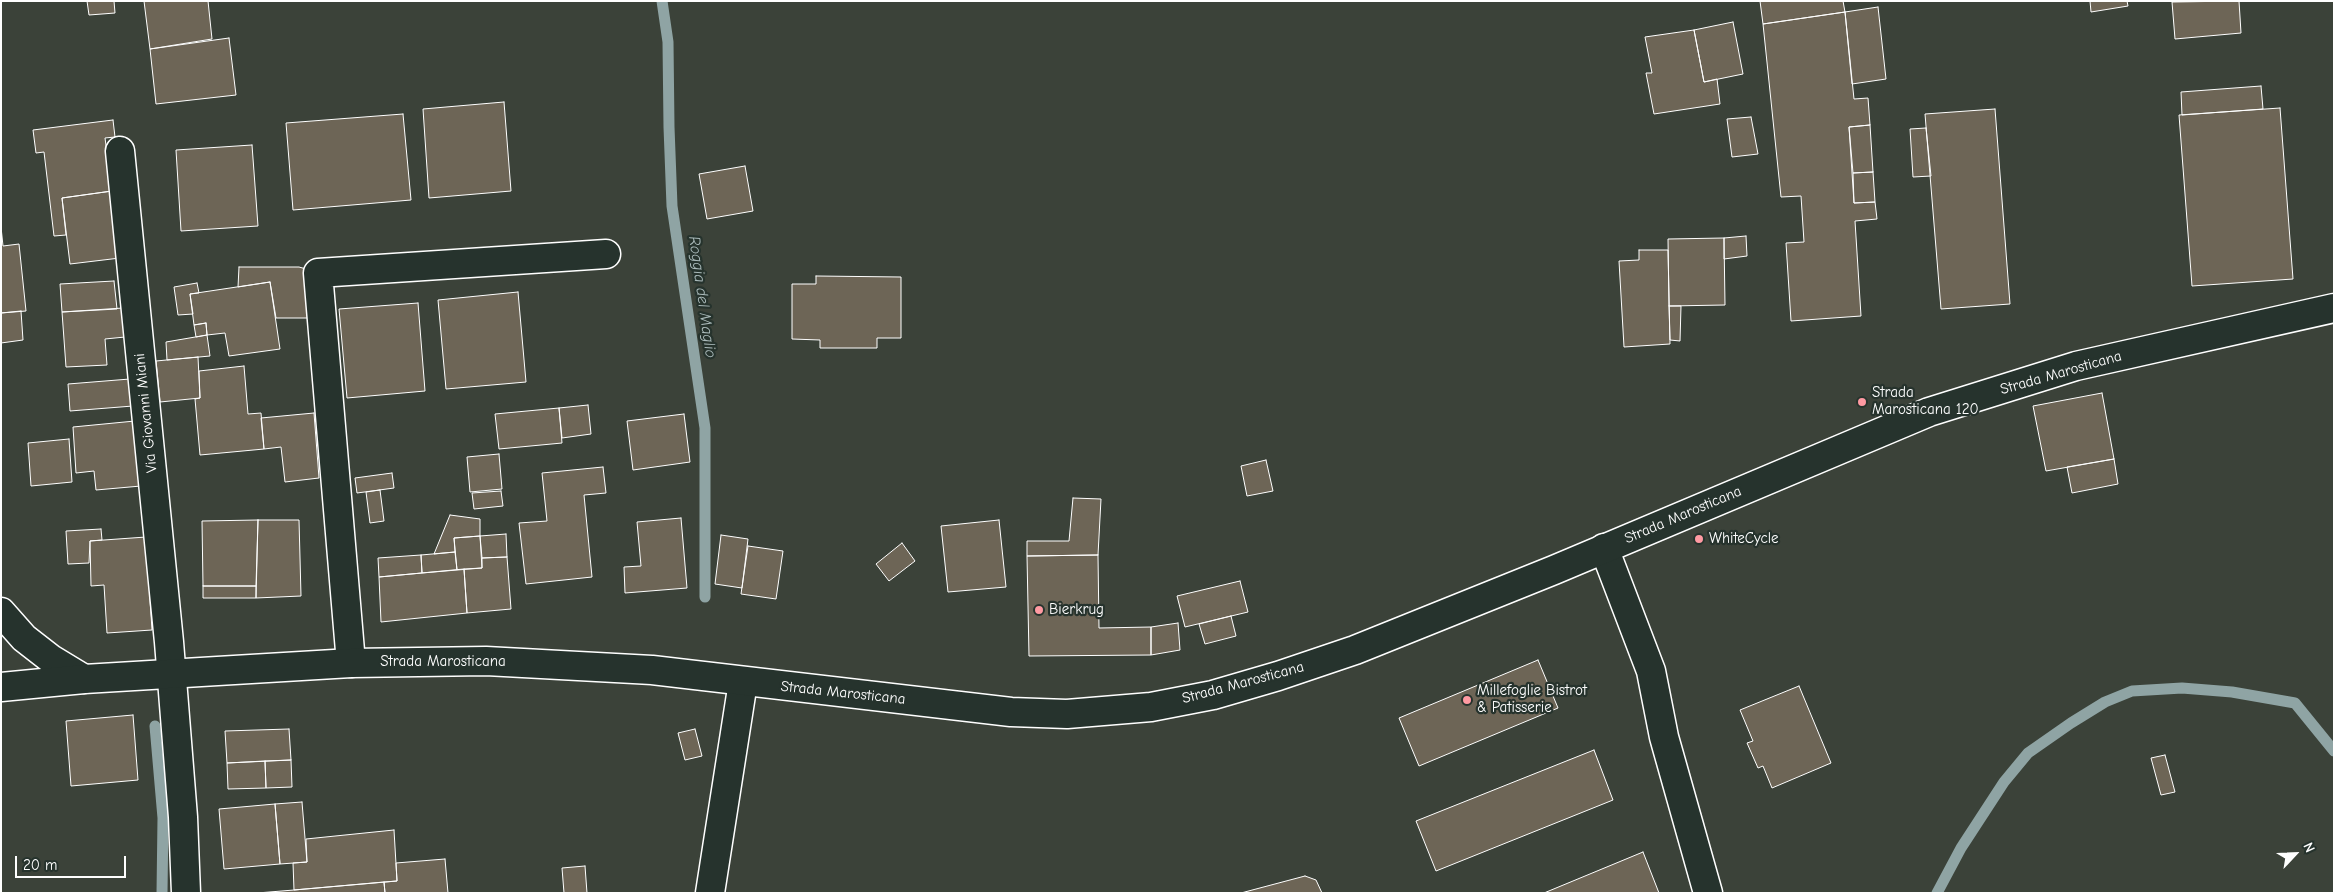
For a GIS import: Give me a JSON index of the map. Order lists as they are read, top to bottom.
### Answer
{
  "streets": {
    "main road": ["Strada Marosticana", "Via Giovanni Miani"]
  },
  "crossings": [
    ["Strada Marosticana", "Via Giovanni Miani"]
  ],
  "water": ["Roggia del Maglio"],
  "places": [
    "Strada Marosticana 120",
    "WhiteCycle",
    "Bierkrug",
    "Millefoglie Bistrot & Patisserie"
  ],
  "scale_bar": "20 m",
  "north": "top right"
}
